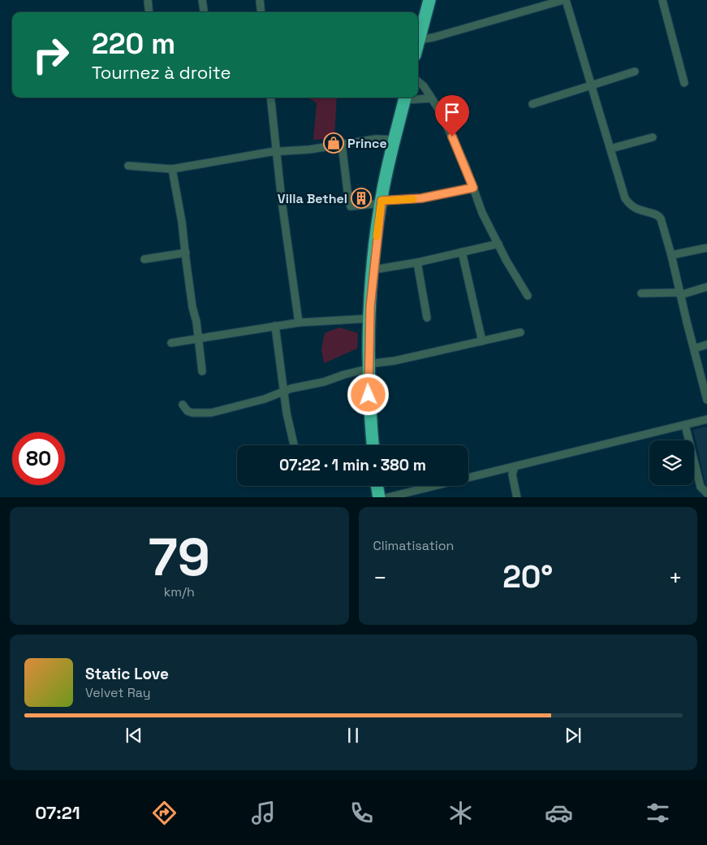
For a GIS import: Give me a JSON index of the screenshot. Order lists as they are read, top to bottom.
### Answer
{
  "places": {
    "shop": ["Prince"],
    "building": ["Villa Bethel"]
  },
  "page": {
    "turn": ["220 m", "Tournez à droite"],
    "limit": "80",
    "trip": "07:22 · 1 min · 380 m",
    "tile": [
      ["79", "km/h"],
      "Climatisation"
    ],
    "heat": ["−", "20°", "+"],
    "song": ["Static Love", "Velvet Ray"],
    "tabs": "07:21"
  }
}
